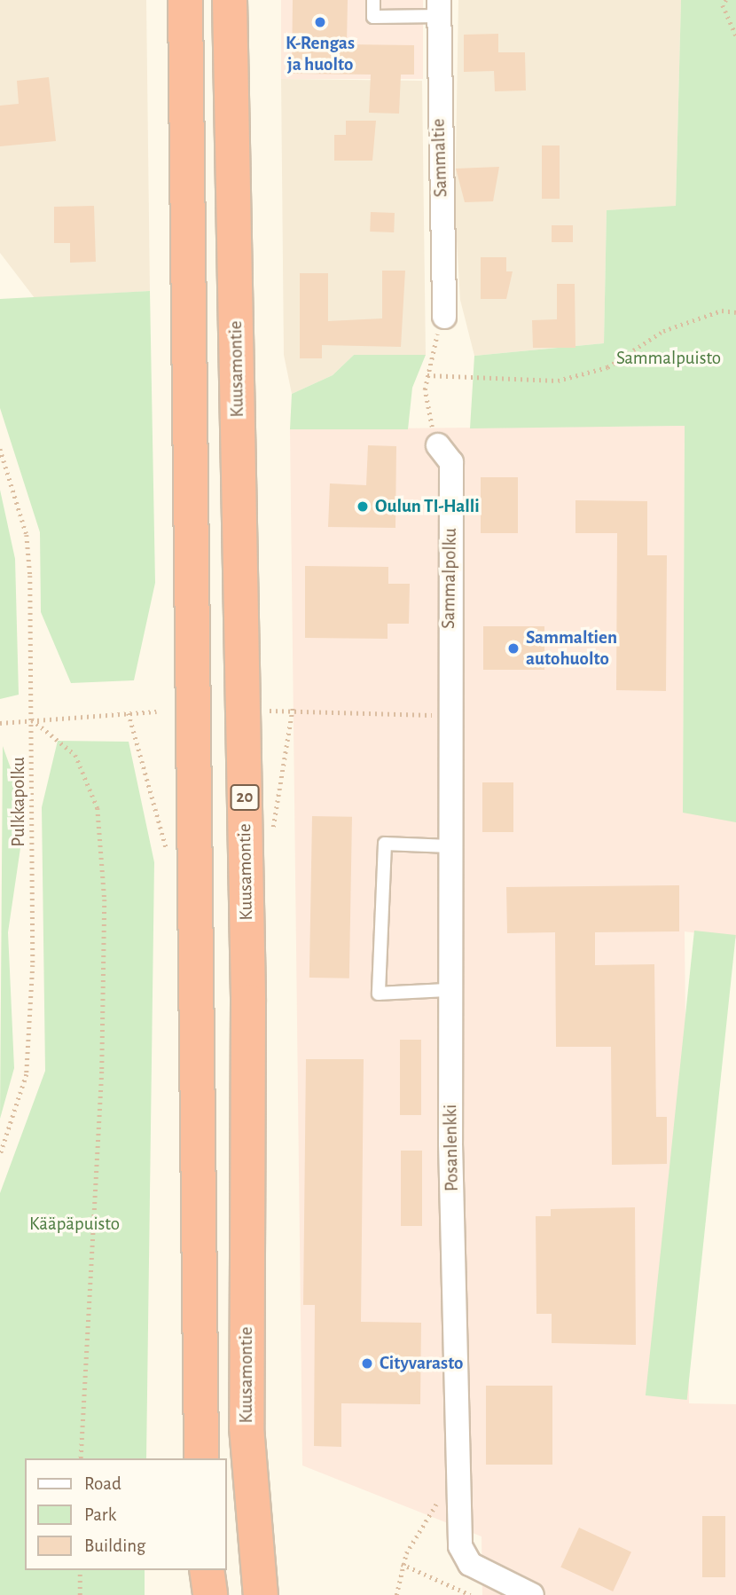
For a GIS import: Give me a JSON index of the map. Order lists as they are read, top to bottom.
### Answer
{
  "streets": {
    "highway": ["Kuusamontie", "20"],
    "street": ["Sammaltie", "Sammalpolku", "Posanlenkki"],
    "path": ["Pulkkapolku"]
  },
  "crossings": [
    ["Sammalpolku", "Posanlenkki"]
  ],
  "parks": ["Sammalpuisto", "Kääpäpuisto"],
  "places": [
    "K-Rengas ja huolto",
    "Oulun TI-Halli",
    "Sammaltien autohuolto",
    "Cityvarasto"
  ],
  "legend": ["Road", "Park", "Building"]
}
